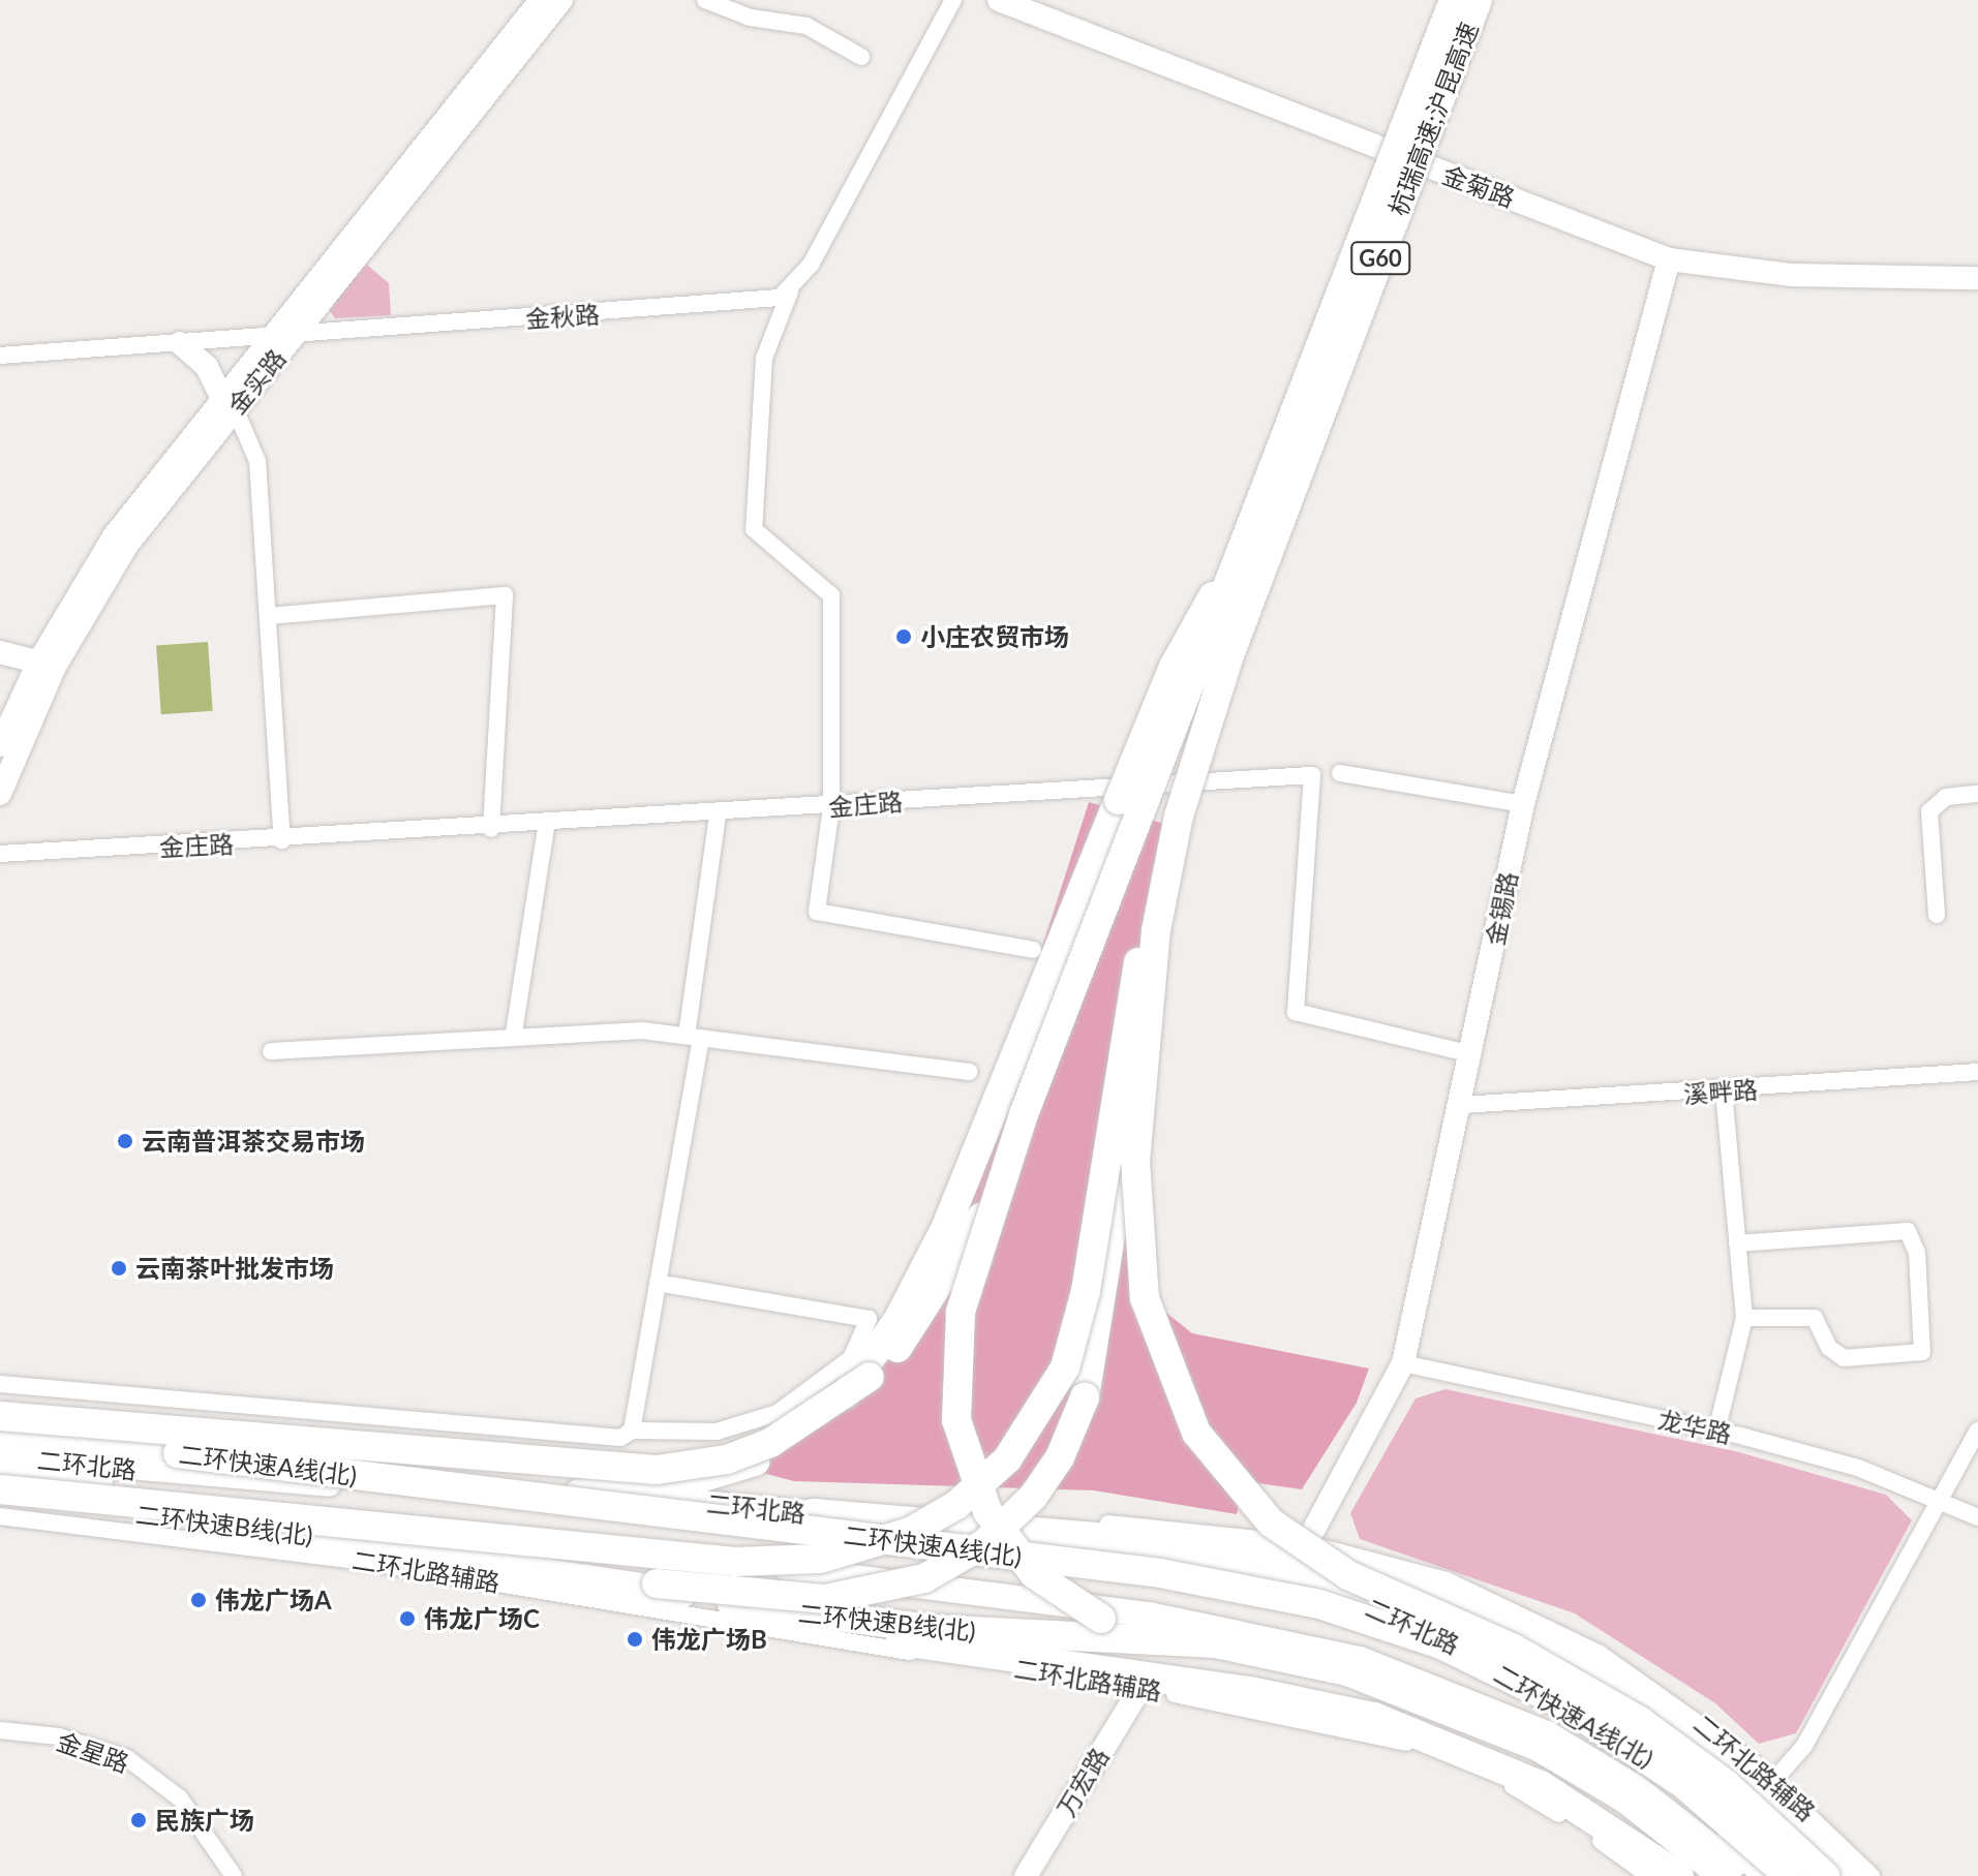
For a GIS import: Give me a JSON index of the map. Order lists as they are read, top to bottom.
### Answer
{
  "streets": {
    "highway": [
      "杭瑞高速;沪昆高速",
      "G60",
      "二环快速A线(北)",
      "二环快速B线(北)"
    ],
    "main road": ["二环北路"],
    "street": [
      "金菊路",
      "金秋路",
      "金实路",
      "金庄路",
      "金锡路",
      "溪畔路",
      "龙华路",
      "二环北路辅路",
      "金星路",
      "万宏路"
    ]
  },
  "crossings": [
    ["金菊路", "金锡路"],
    ["金秋路", "金实路"],
    ["金庄路", "金锡路"],
    ["金锡路", "溪畔路"],
    ["金锡路", "龙华路"],
    ["金锡路", "二环北路辅路"],
    ["二环北路", "二环北路辅路"],
    ["二环北路辅路", "万宏路"]
  ],
  "places": [
    "小庄农贸市场",
    "云南普洱茶交易市场",
    "云南茶叶批发市场",
    "伟龙广场A",
    "伟龙广场C",
    "伟龙广场B",
    "民族广场"
  ]
}
